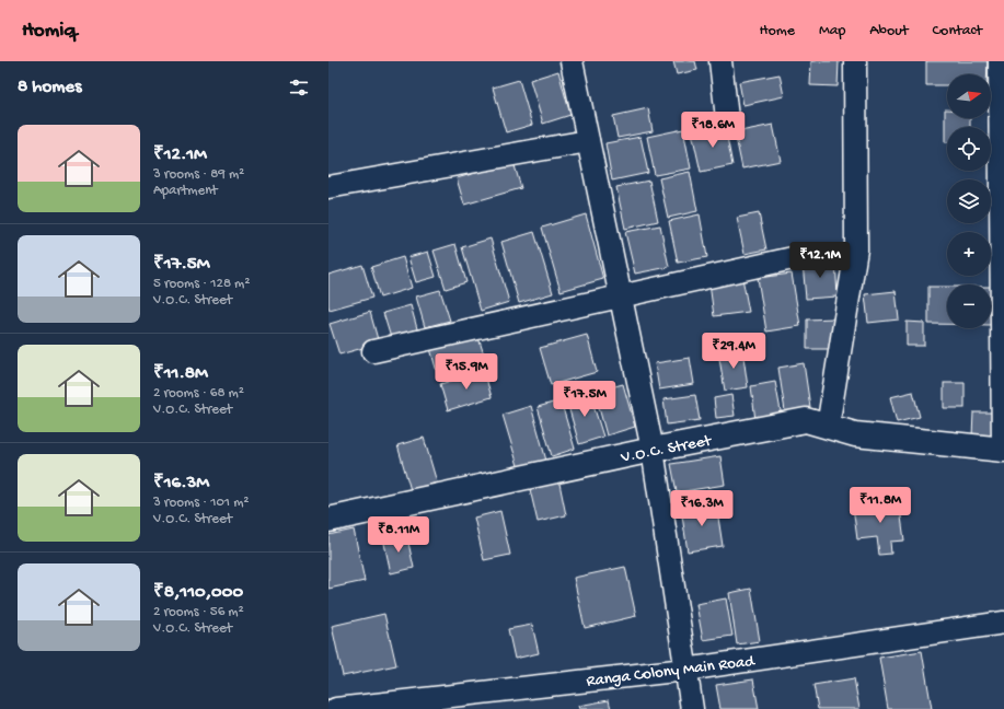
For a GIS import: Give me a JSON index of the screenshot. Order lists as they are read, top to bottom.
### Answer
{
  "streets": {
    "street": ["V.O.C. Street", "Ranga Colony Main Road"]
  },
  "north": "right",
  "page": {
    "header": "Homiq",
    "nav": [
      "Home",
      "Map",
      "About",
      "Contact"
    ],
    "heading": "8 homes",
    "map_buttons": ["+", "−"],
    "price": [
      "₹18.6M",
      "₹12.1M",
      "₹29.4M",
      "₹15.9M",
      "₹17.5M",
      "₹11.8M",
      "₹16.3M",
      "₹8.11M"
    ],
    "list": [
      {
        "name": "₹12.1M",
        "note": "3 rooms · 89 m² · Apartment"
      },
      {
        "name": "₹17.5M",
        "note": "5 rooms · 128 m² · V.O.C. Street"
      },
      {
        "name": "₹11.8M",
        "note": "2 rooms · 68 m² · V.O.C. Street"
      },
      {
        "name": "₹16.3M",
        "note": "3 rooms · 101 m² · V.O.C. Street"
      },
      {
        "name": "₹8,110,000",
        "note": "2 rooms · 56 m² · V.O.C. Street"
      }
    ]
  }
}
